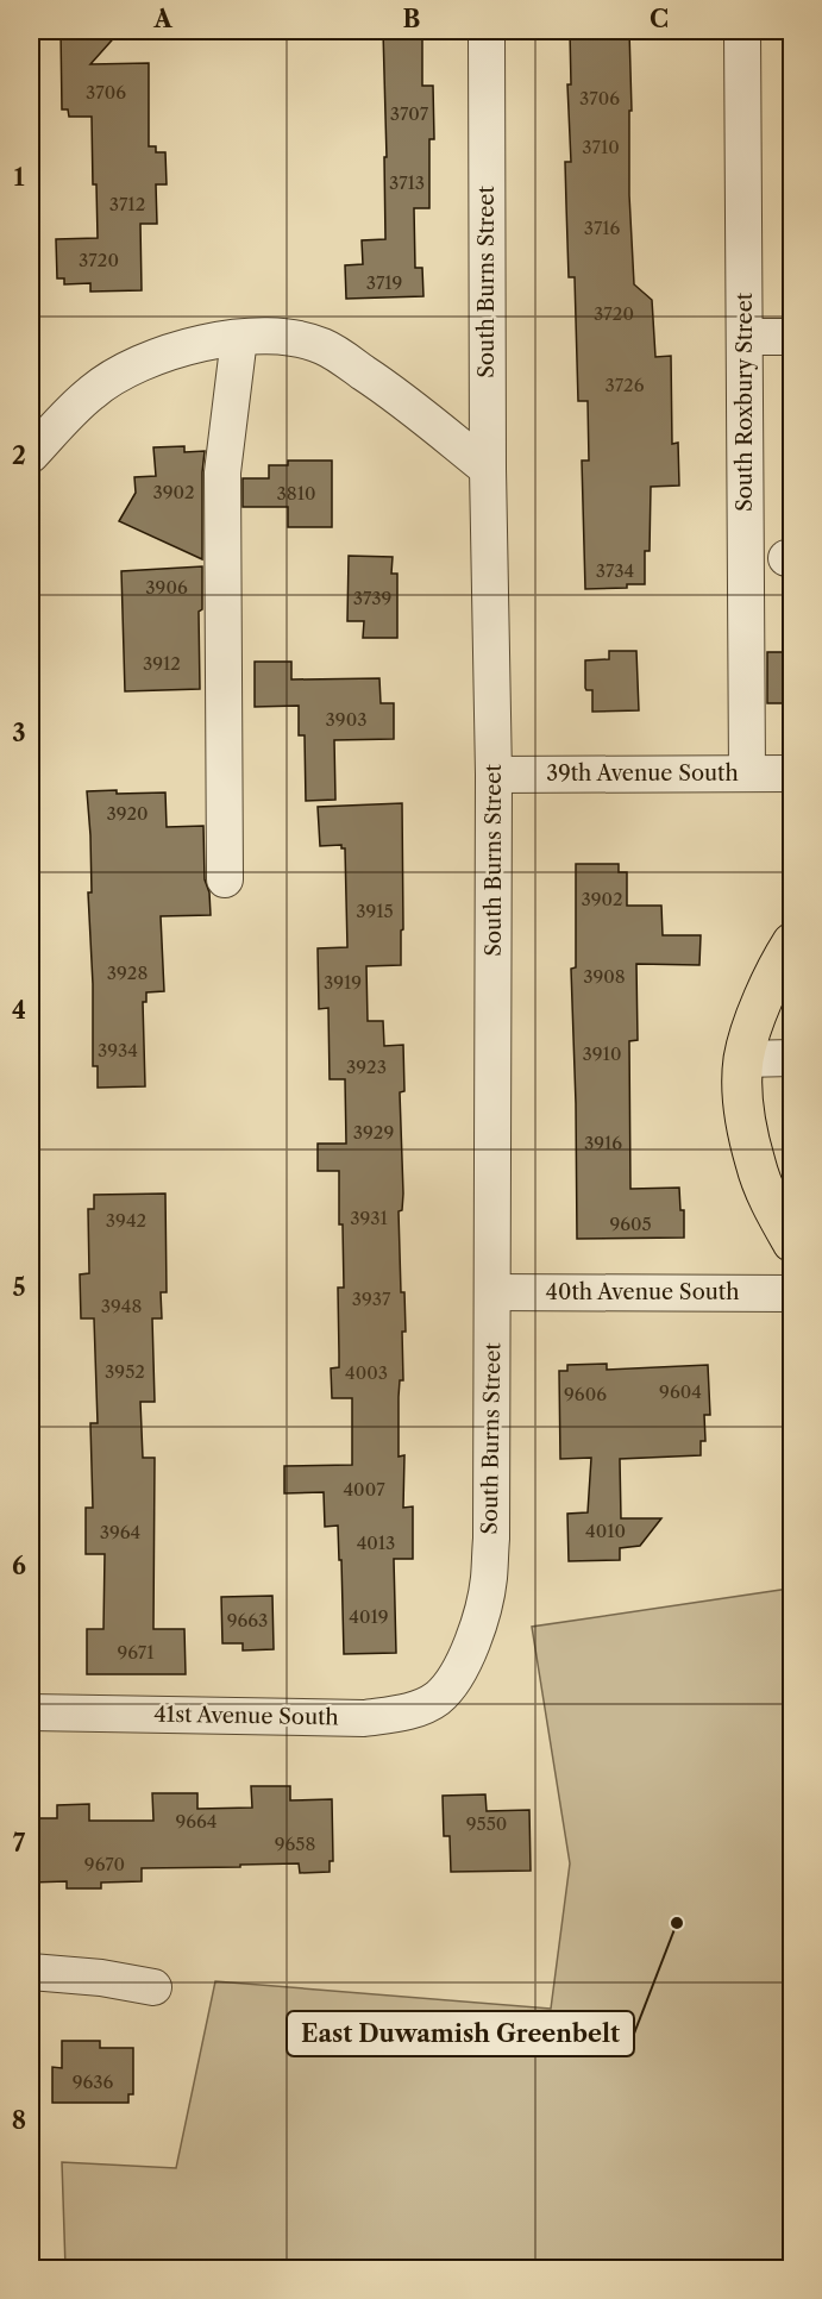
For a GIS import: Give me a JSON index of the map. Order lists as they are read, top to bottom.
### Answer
{
  "streets": {
    "street": [
      "South Burns Street",
      "South Roxbury Street",
      "39th Avenue South",
      "40th Avenue South",
      "41st Avenue South"
    ]
  },
  "crossings": [
    ["South Burns Street", "39th Avenue South"],
    ["South Burns Street", "40th Avenue South"],
    ["South Burns Street", "41st Avenue South"],
    ["South Roxbury Street", "39th Avenue South"]
  ],
  "places": ["East Duwamish Greenbelt"],
  "house_numbers": [
    "3706",
    "3706",
    "3707",
    "3710",
    "3713",
    "3712",
    "3716",
    "3720",
    "3719",
    "3720",
    "3726",
    "3902",
    "3810",
    "3734",
    "3906",
    "3739",
    "3912",
    "3903",
    "3920",
    "3902",
    "3915",
    "3928",
    "3908",
    "3919",
    "3934",
    "3910",
    "3923",
    "3929",
    "3916",
    "3931",
    "3942",
    "9605",
    "3937",
    "3948",
    "3952",
    "4003",
    "9604",
    "9606",
    "4007",
    "4010",
    "3964",
    "4013",
    "4019",
    "9663",
    "9671",
    "9664",
    "9550",
    "9658",
    "9670",
    "9636"
  ],
  "grid": {
    "columns": ["A", "B", "C"],
    "rows": [
      "1",
      "2",
      "3",
      "4",
      "5",
      "6",
      "7",
      "8"
    ]
  }
}
